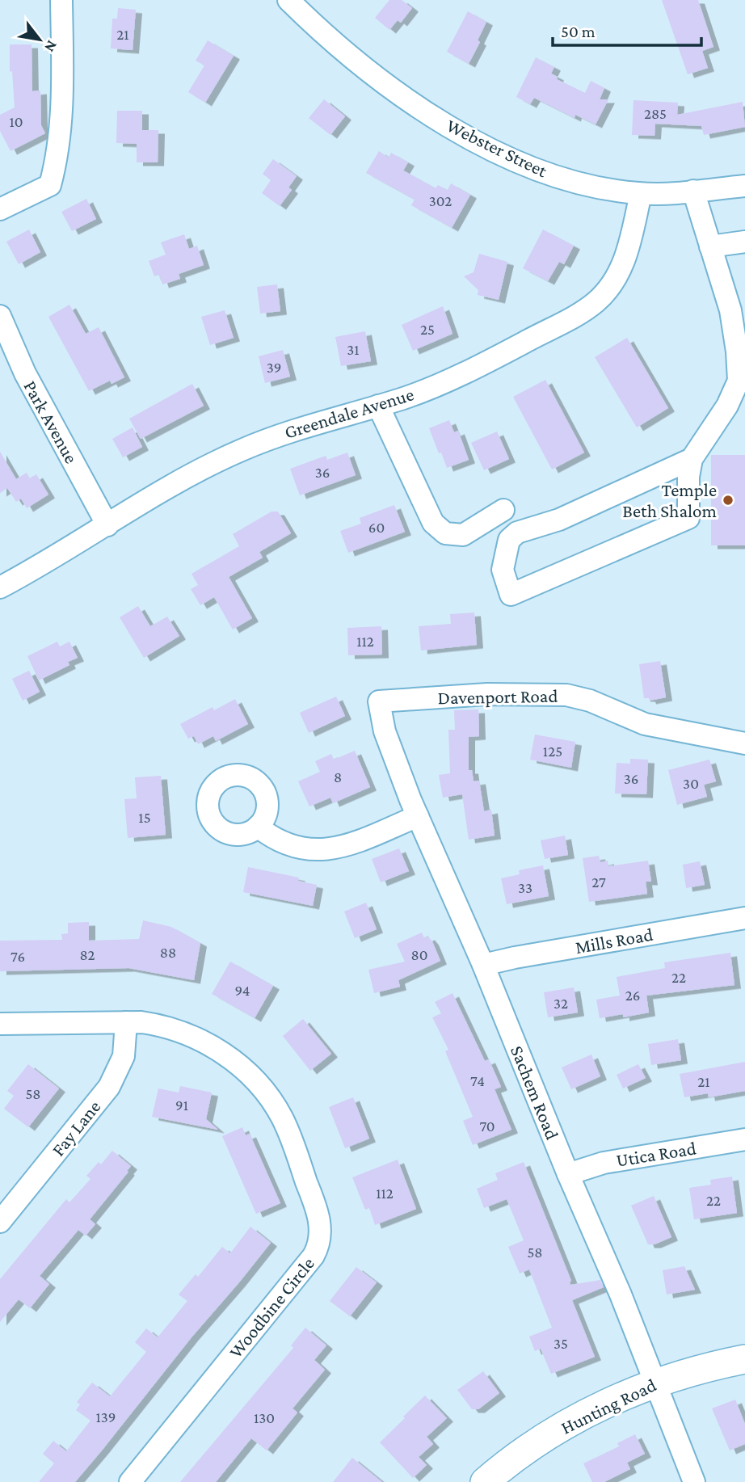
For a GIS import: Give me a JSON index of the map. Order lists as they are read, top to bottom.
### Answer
{
  "streets": {
    "main road": ["Hunting Road"],
    "street": [
      "Webster Street",
      "Greendale Avenue",
      "Park Avenue",
      "Davenport Road",
      "Mills Road",
      "Sachem Road",
      "Fay Lane",
      "Utica Road",
      "Woodbine Circle"
    ]
  },
  "crossings": [
    ["Webster Street", "Greendale Avenue"],
    ["Greendale Avenue", "Park Avenue"],
    ["Davenport Road", "Sachem Road"],
    ["Mills Road", "Sachem Road"],
    ["Sachem Road", "Utica Road"],
    ["Sachem Road", "Hunting Road"],
    ["Fay Lane", "Woodbine Circle"]
  ],
  "places": ["Temple Beth Shalom"],
  "house_numbers": [
    "21",
    "285",
    "10",
    "302",
    "25",
    "31",
    "39",
    "36",
    "60",
    "112",
    "125",
    "8",
    "36",
    "30",
    "15",
    "27",
    "33",
    "88",
    "82",
    "80",
    "76",
    "22",
    "94",
    "26",
    "32",
    "74",
    "21",
    "58",
    "91",
    "70",
    "112",
    "22",
    "58",
    "35",
    "139",
    "130"
  ],
  "scale_bar": "50 m",
  "north": "bottom right"
}
